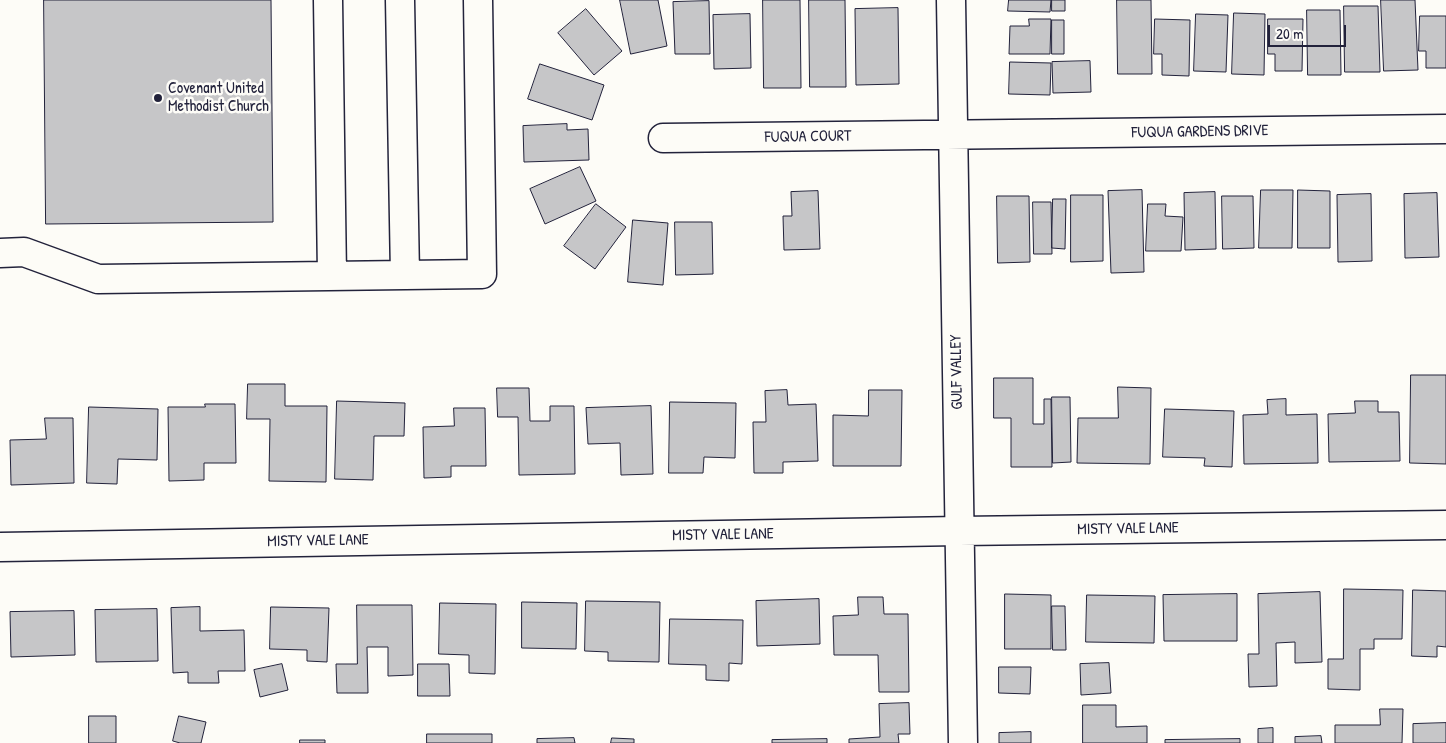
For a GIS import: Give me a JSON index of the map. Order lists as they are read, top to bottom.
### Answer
{
  "streets": {
    "street": [
      "FUQUA GARDENS DRIVE",
      "FUQUA COURT",
      "GULF VALLEY",
      "MISTY VALE LANE"
    ]
  },
  "crossings": [
    ["FUQUA GARDENS DRIVE", "FUQUA COURT"],
    ["FUQUA GARDENS DRIVE", "GULF VALLEY"],
    ["FUQUA COURT", "GULF VALLEY"],
    ["GULF VALLEY", "MISTY VALE LANE"]
  ],
  "places": ["Covenant United Methodist Church"],
  "scale_bar": "20 m"
}
